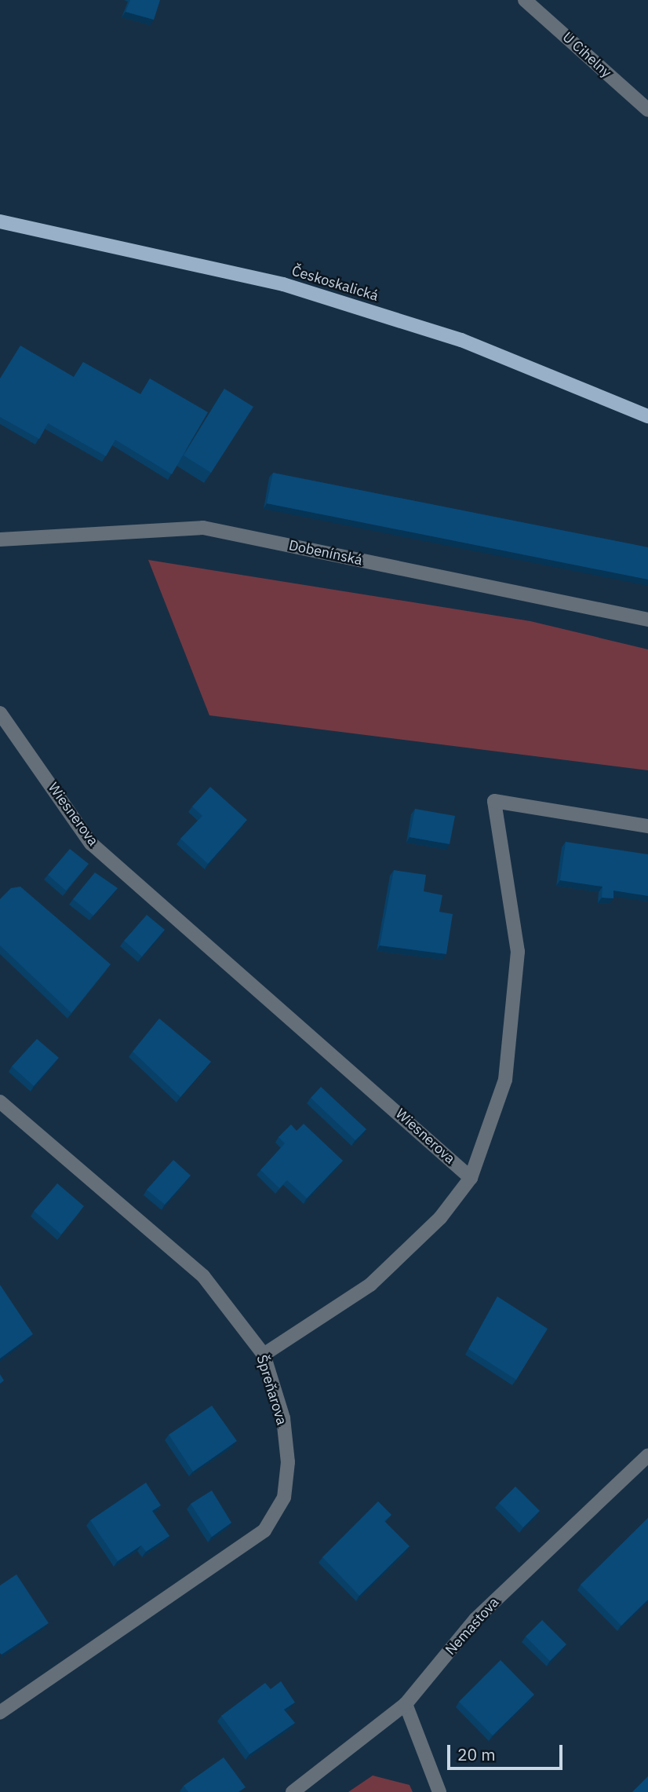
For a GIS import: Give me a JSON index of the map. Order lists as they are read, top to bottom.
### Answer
{
  "streets": {
    "main road": ["Českoskalická"],
    "street": [
      "U Cihelny",
      "Dobenínská",
      "Wiesnerova",
      "Špreňarova",
      "Nemastova"
    ]
  },
  "scale_bar": "20 m"
}
